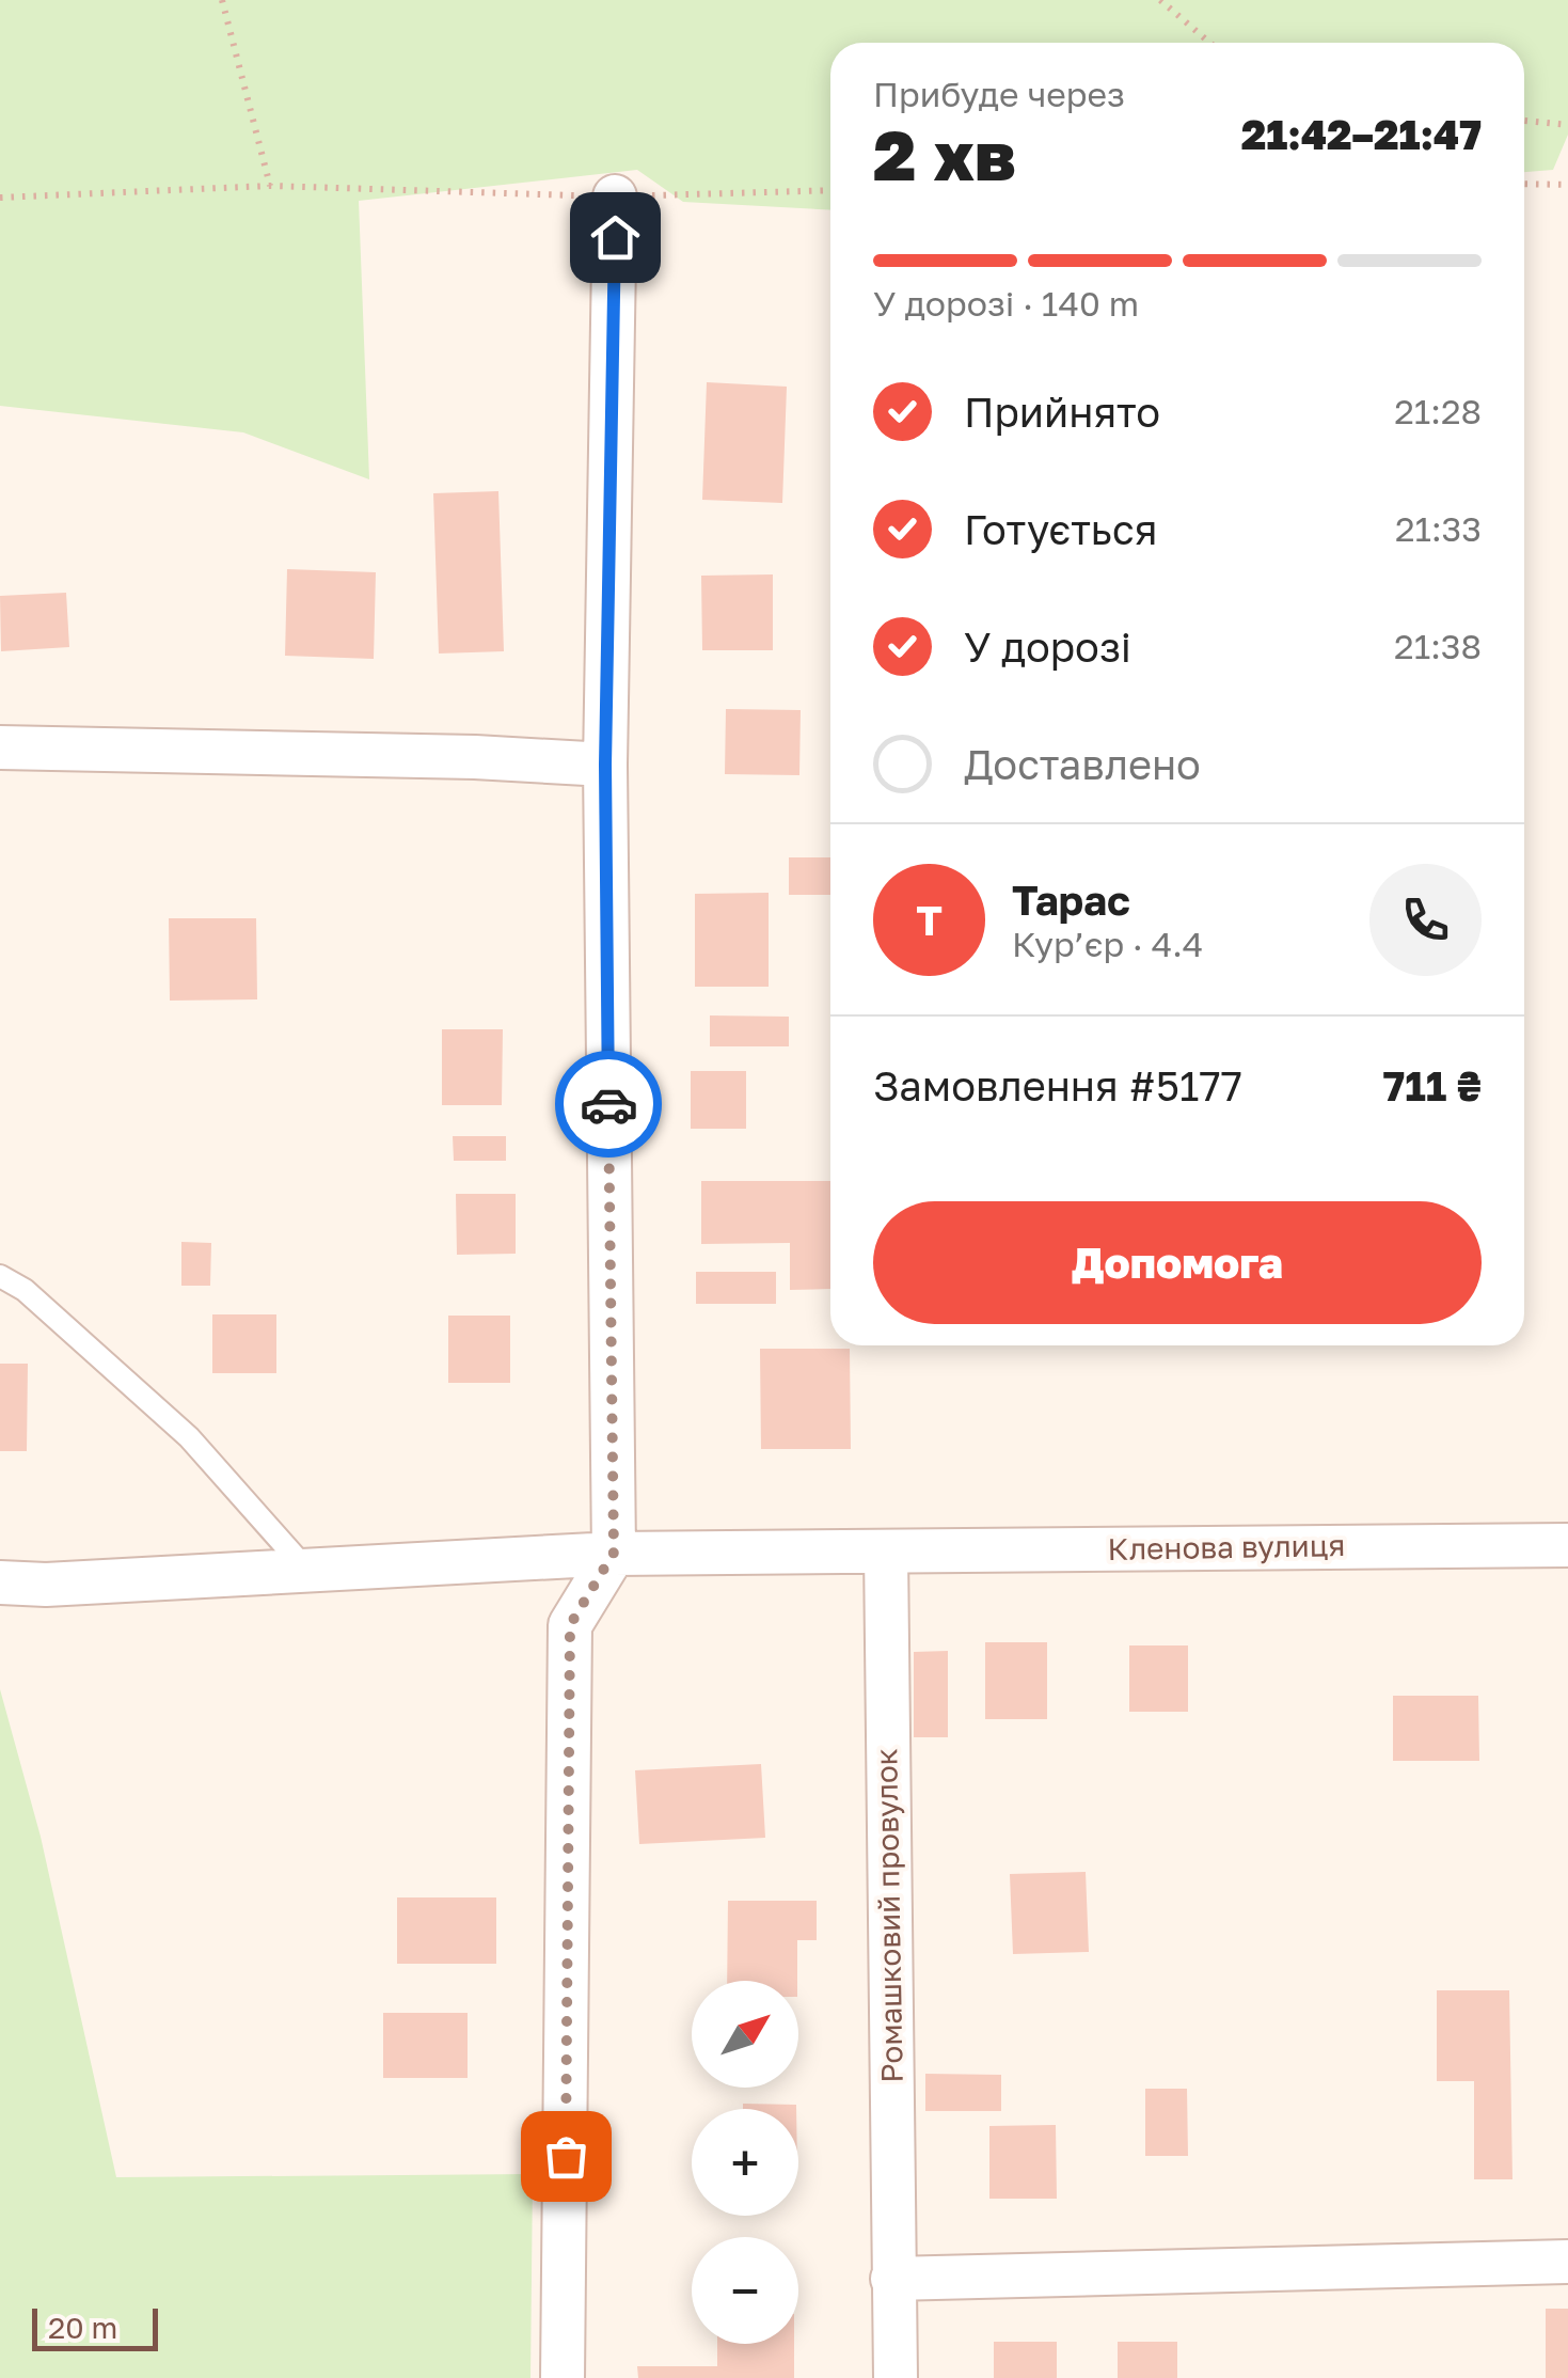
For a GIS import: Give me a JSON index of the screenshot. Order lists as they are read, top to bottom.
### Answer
{
  "streets": {
    "street": ["Кленова вулиця", "Ромашковий провулок"]
  },
  "crossings": [
    ["Кленова вулиця", "Ромашковий провулок"]
  ],
  "scale_bar": "20 m",
  "north": "top right",
  "page": {
    "heading": ["2 хв", "Прибуде через", "21:42–21:47"],
    "panel": [
      "Тарас",
      "Кур’єр · 4.4",
      "Замовлення #5177",
      "711 ₴"
    ],
    "bar": "У дорозі · 140 m",
    "list": [
      ["Прийнято", "21:28"],
      ["Готується", "21:33"],
      ["У дорозі", "21:38"],
      "Доставлено"
    ],
    "round": "Т",
    "buttons": "Допомога",
    "map_buttons": ["+", "−"],
    "scale": "20 m"
  }
}
